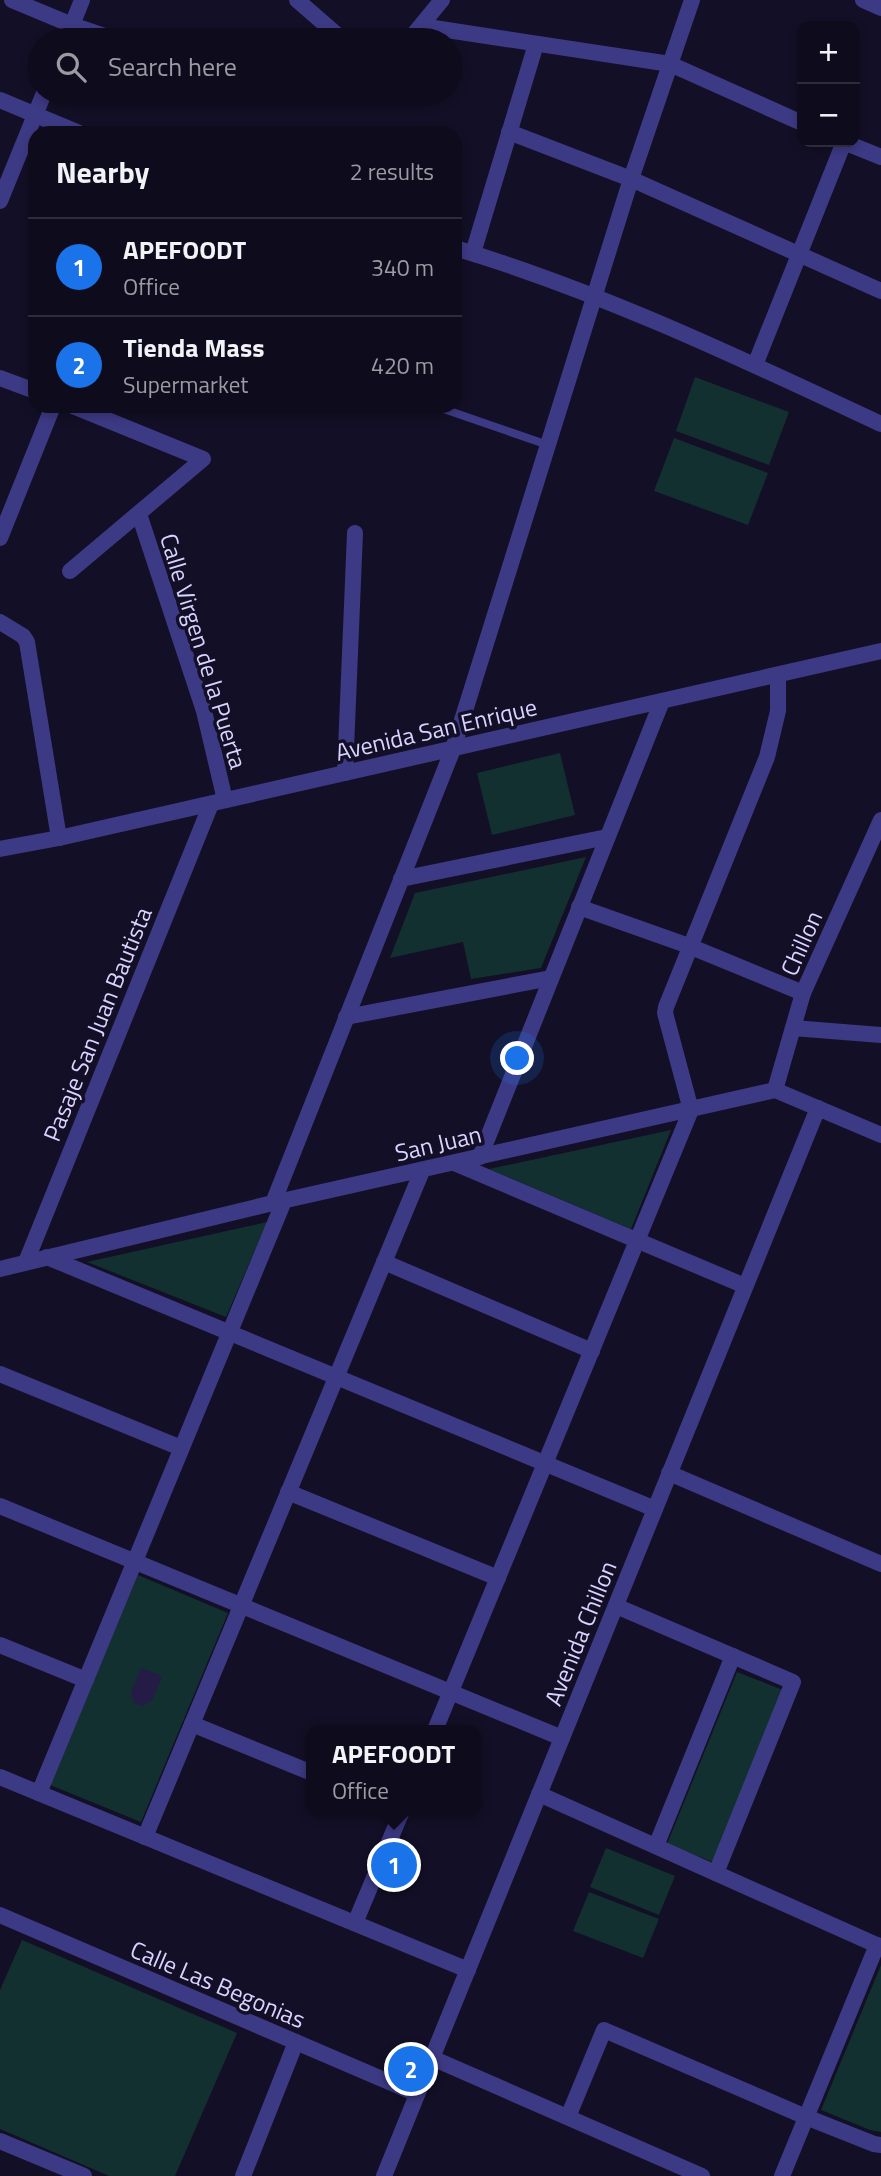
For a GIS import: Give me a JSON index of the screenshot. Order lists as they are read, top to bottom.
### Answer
{
  "streets": {
    "street": [
      "Calle Virgen de la Puerta",
      "Avenida San Enrique",
      "Chillon",
      "Pasaje San Juan Bautista",
      "San Juan",
      "Avenida Chillon",
      "Calle Las Begonias"
    ]
  },
  "crossings": [
    ["Calle Virgen de la Puerta", "Avenida San Enrique"],
    ["Calle Virgen de la Puerta", "Pasaje San Juan Bautista"],
    ["Avenida San Enrique", "Pasaje San Juan Bautista"],
    ["Chillon", "San Juan"],
    ["Pasaje San Juan Bautista", "San Juan"],
    ["Avenida Chillon", "Calle Las Begonias"]
  ],
  "page": {
    "map_buttons": ["+", "−"],
    "search": "Search here",
    "heading": ["Nearby", "2 results"],
    "list": [
      {
        "mark": "1",
        "name": "APEFOODT",
        "note": "Office",
        "value": "340 m"
      },
      {
        "mark": "2",
        "name": "Tienda Mass",
        "note": "Supermarket",
        "value": "420 m"
      }
    ],
    "popup": ["APEFOODT", "Office"],
    "pins": ["1", "2"]
  }
}
